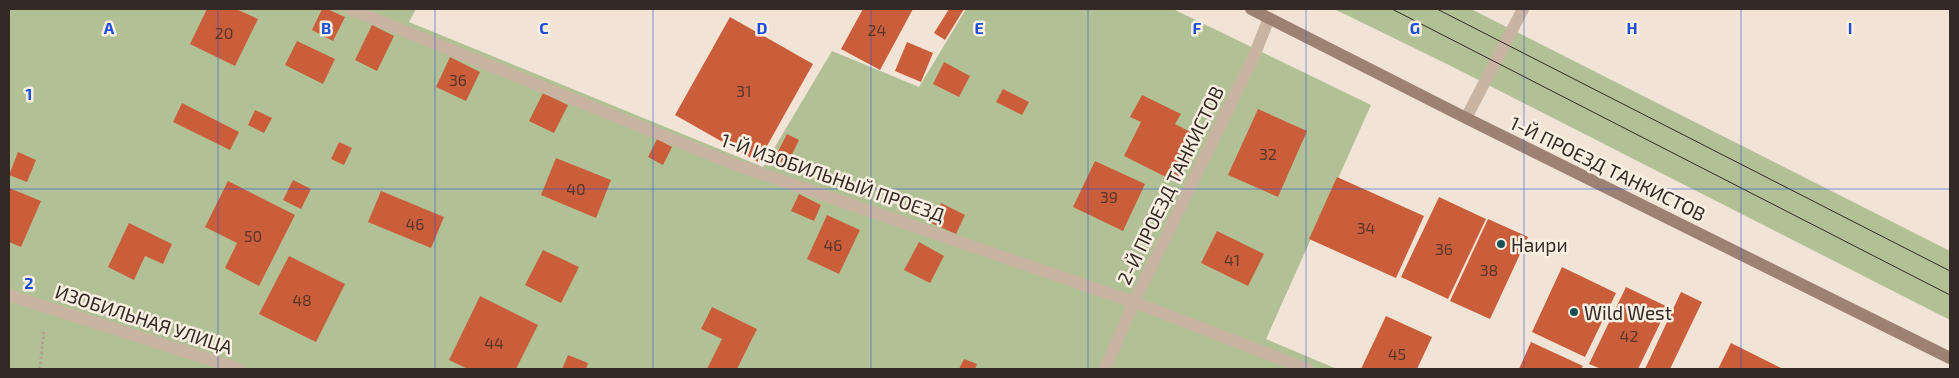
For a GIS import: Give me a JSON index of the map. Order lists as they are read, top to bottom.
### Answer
{
  "streets": {
    "main road": ["1-Й ПРОЕЗД ТАНКИСТОВ"],
    "street": ["1-Й ИЗОБИЛЬНЫЙ ПРОЕЗД", "2-Й ПРОЕЗД ТАНКИСТОВ", "ИЗОБИЛЬНАЯ УЛИЦА"]
  },
  "crossings": [
    ["1-Й ПРОЕЗД ТАНКИСТОВ", "2-Й ПРОЕЗД ТАНКИСТОВ"],
    ["1-Й ИЗОБИЛЬНЫЙ ПРОЕЗД", "2-Й ПРОЕЗД ТАНКИСТОВ"]
  ],
  "places": ["Наири", "Wild West"],
  "house_numbers": [
    "24",
    "20",
    "36",
    "31",
    "32",
    "40",
    "39",
    "46",
    "34",
    "50",
    "46",
    "36",
    "41",
    "38",
    "48",
    "42",
    "44",
    "45"
  ],
  "grid": {
    "columns": [
      "A",
      "B",
      "C",
      "D",
      "E",
      "F",
      "G",
      "H",
      "I"
    ],
    "rows": ["1", "2"]
  }
}
